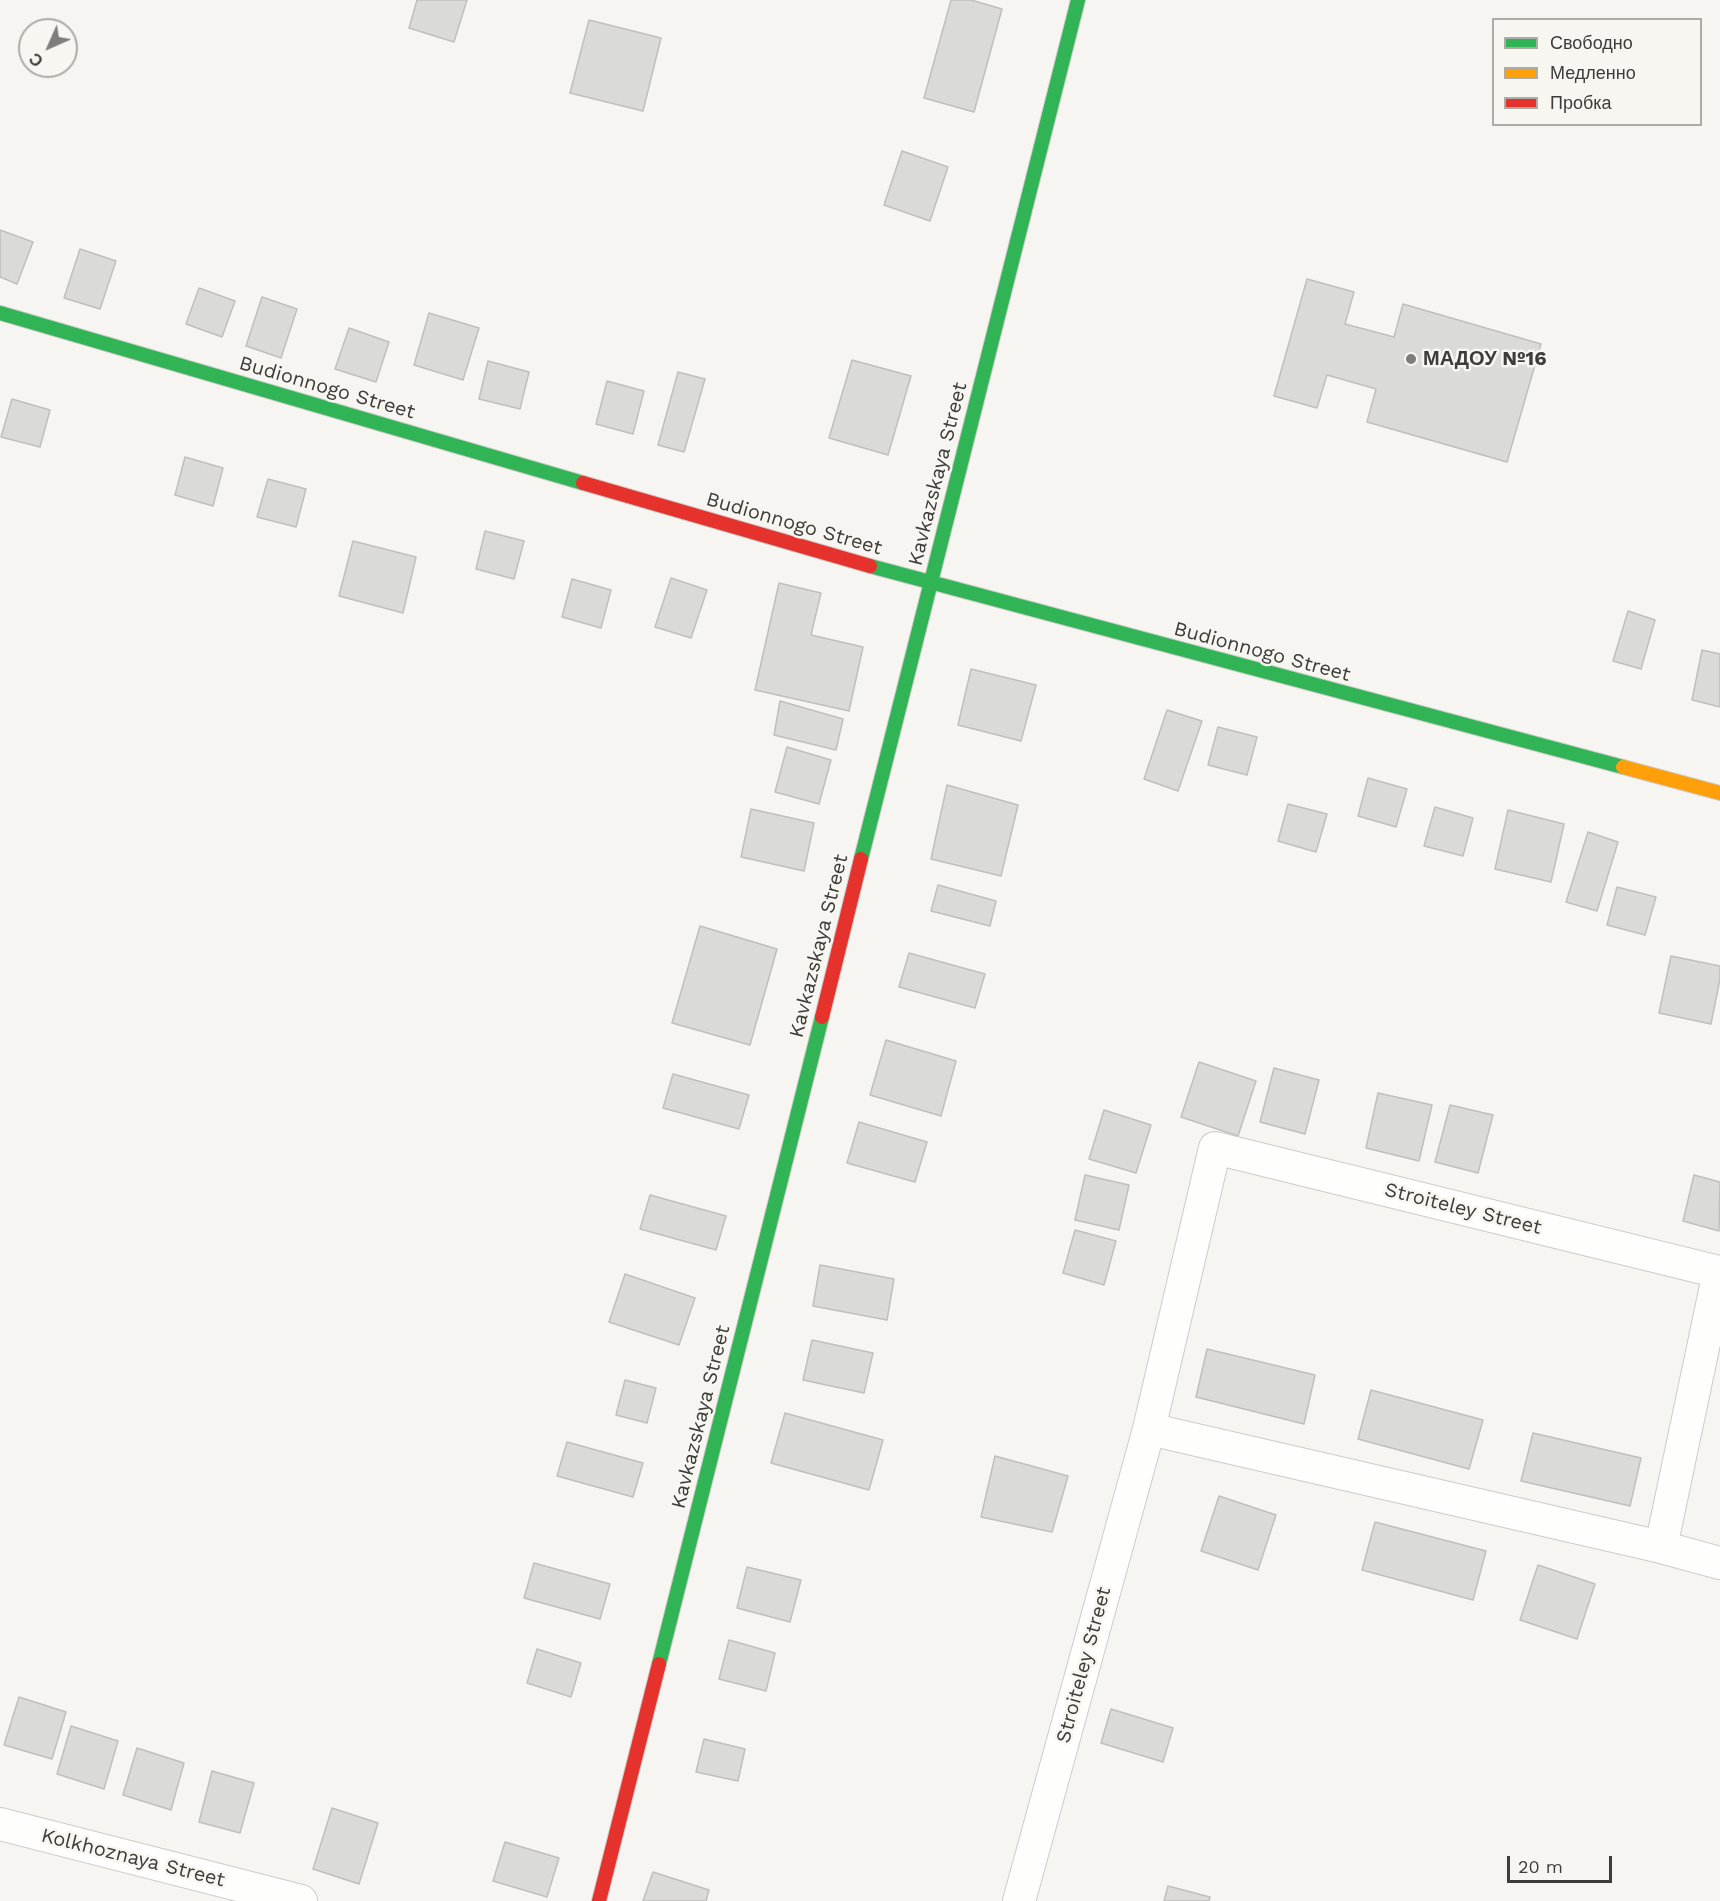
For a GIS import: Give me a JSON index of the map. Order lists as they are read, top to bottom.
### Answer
{
  "streets": {
    "street": [
      "Budionnogo Street",
      "Kavkazskaya Street",
      "Stroiteley Street",
      "Kolkhoznaya Street"
    ]
  },
  "crossings": [
    ["Budionnogo Street", "Kavkazskaya Street"]
  ],
  "places": ["МАДОУ №16"],
  "legend": ["Свободно", "Медленно", "Пробка"],
  "scale_bar": "20 m",
  "north": "bottom left"
}
